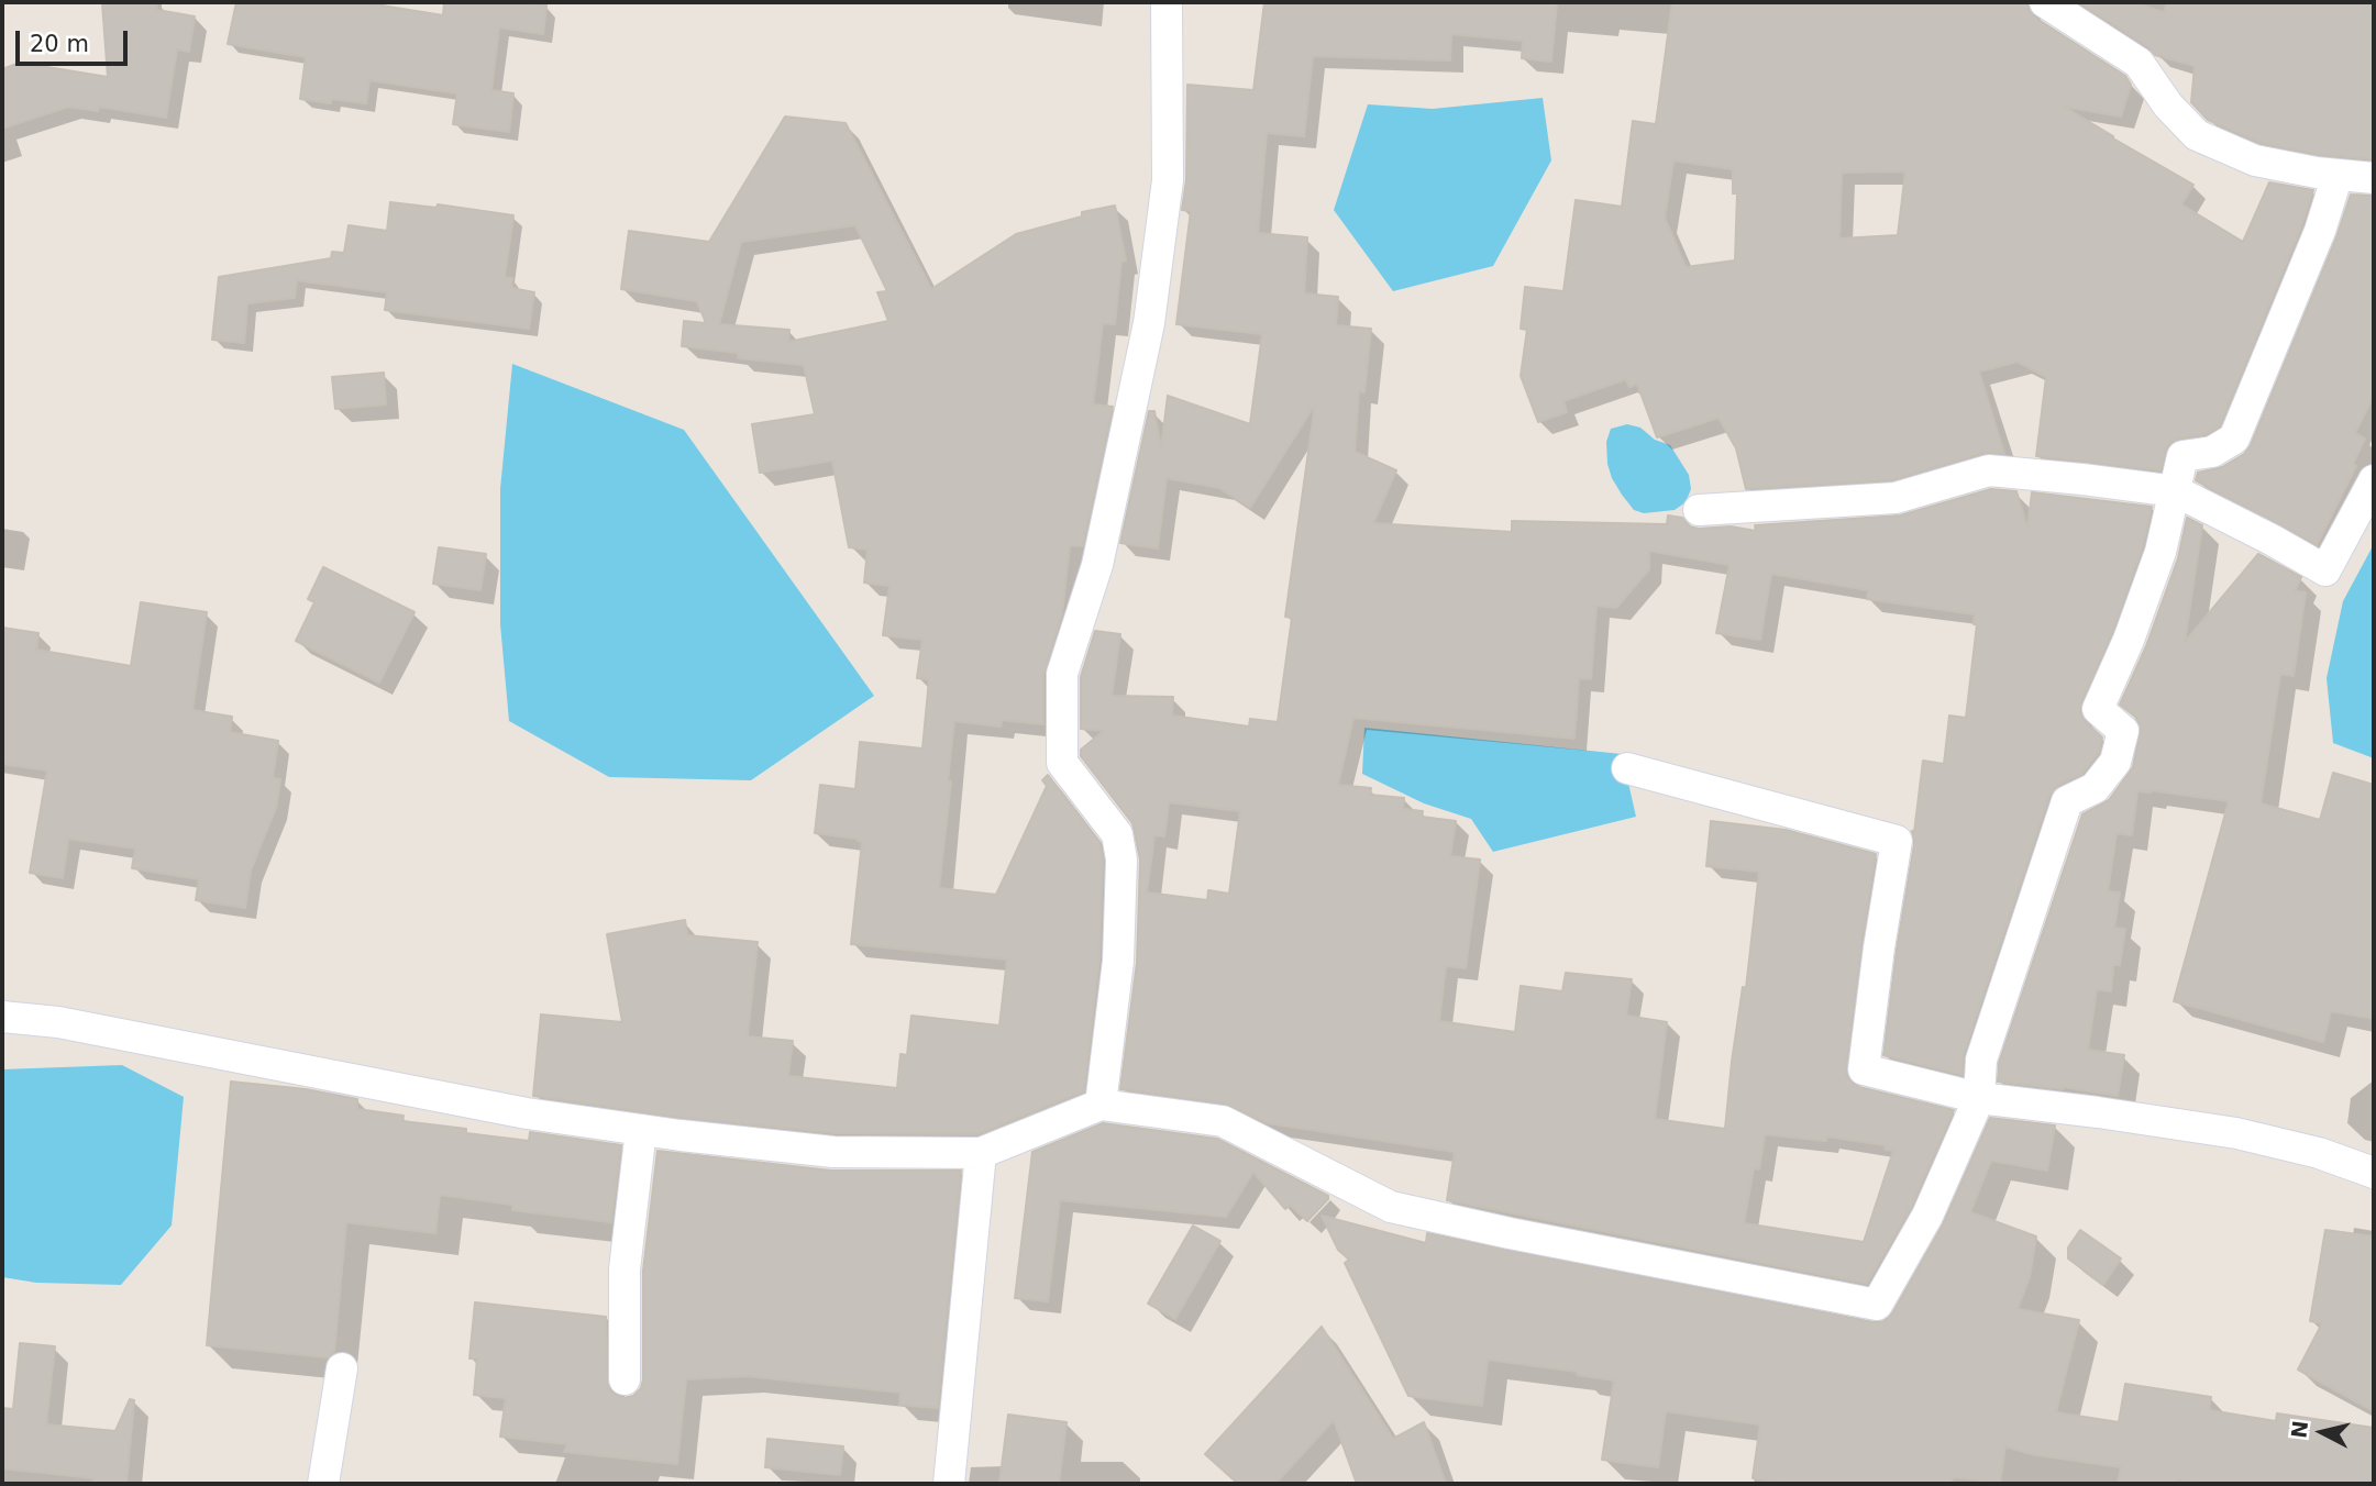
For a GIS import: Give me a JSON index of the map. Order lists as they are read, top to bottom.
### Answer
{
  "scale_bar": "20 m",
  "north": "left"
}
